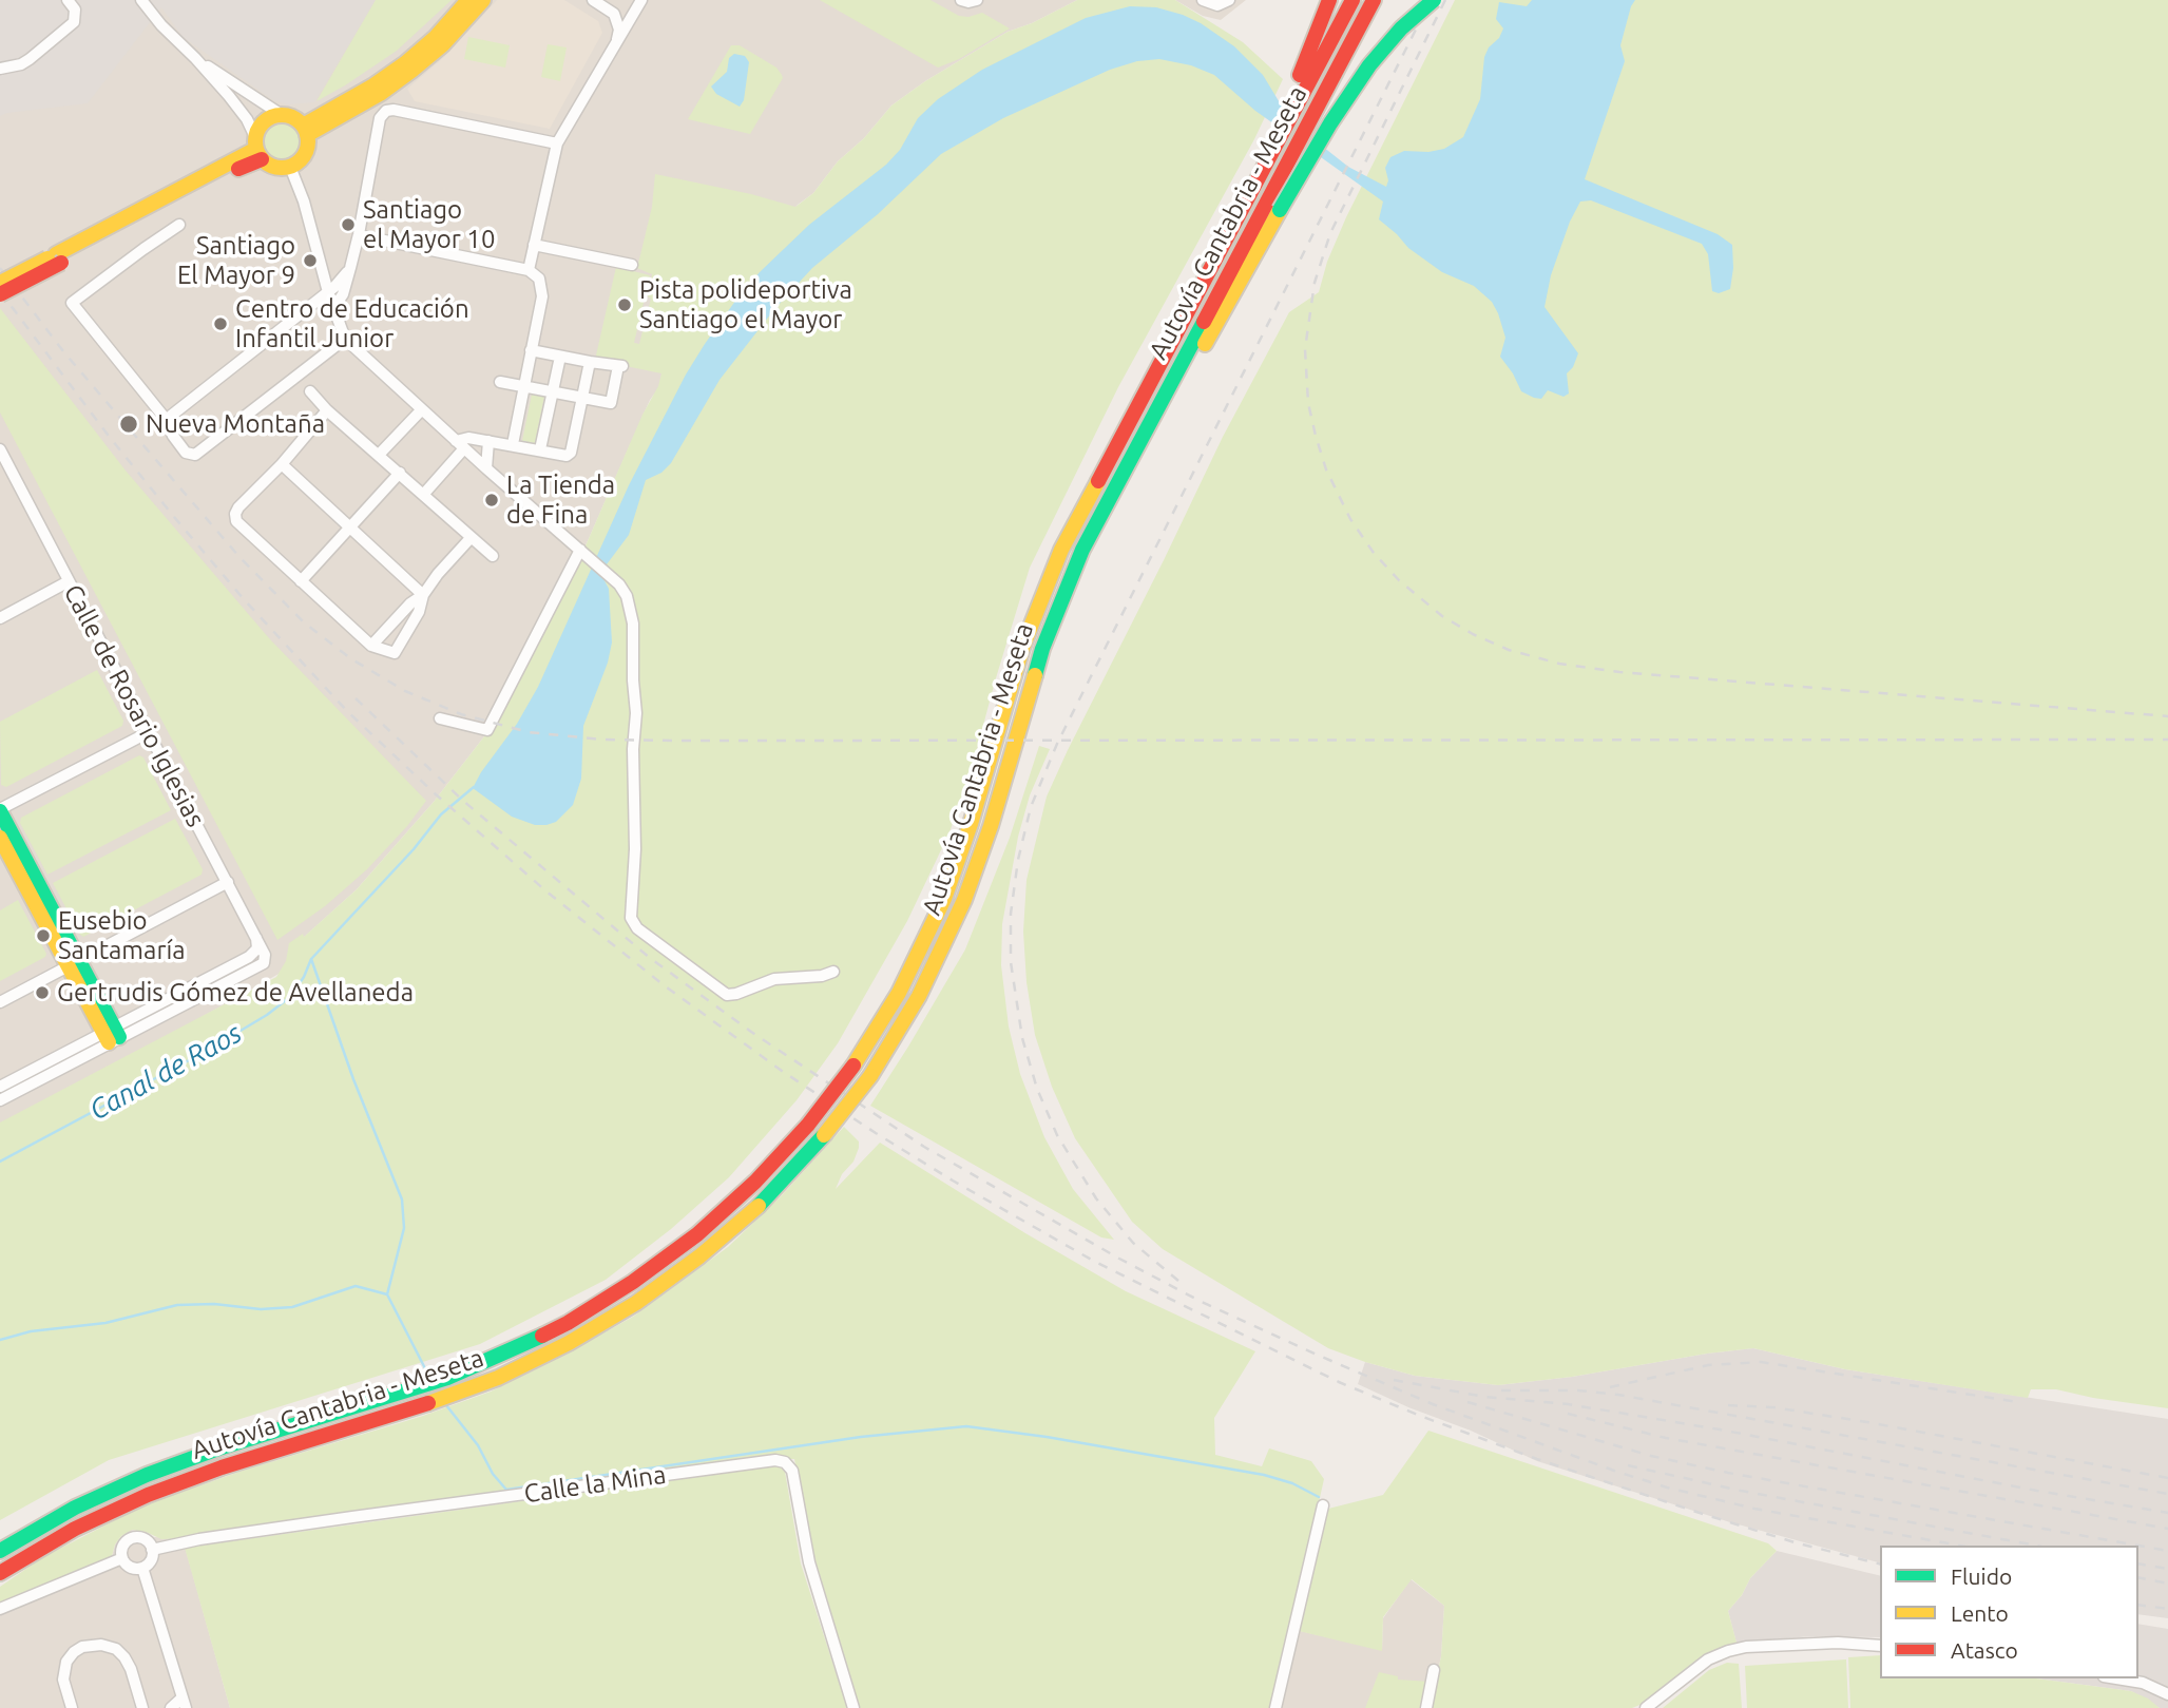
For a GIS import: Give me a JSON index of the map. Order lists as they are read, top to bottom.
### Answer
{
  "streets": {
    "main road": ["Autovía Cantabria - Meseta"],
    "street": ["Calle de Rosario Iglesias", "Calle la Mina"]
  },
  "water": ["Canal de Raos"],
  "places": [
    "Santiago el Mayor 10",
    "Santiago El Mayor 9",
    "Pista polideportiva Santiago el Mayor",
    "Centro de Educación Infantil Junior",
    "Nueva Montaña",
    "La Tienda de Fina",
    "Eusebio Santamaría",
    "Gertrudis Gómez de Avellaneda"
  ],
  "legend": ["Fluido", "Lento", "Atasco"]
}
